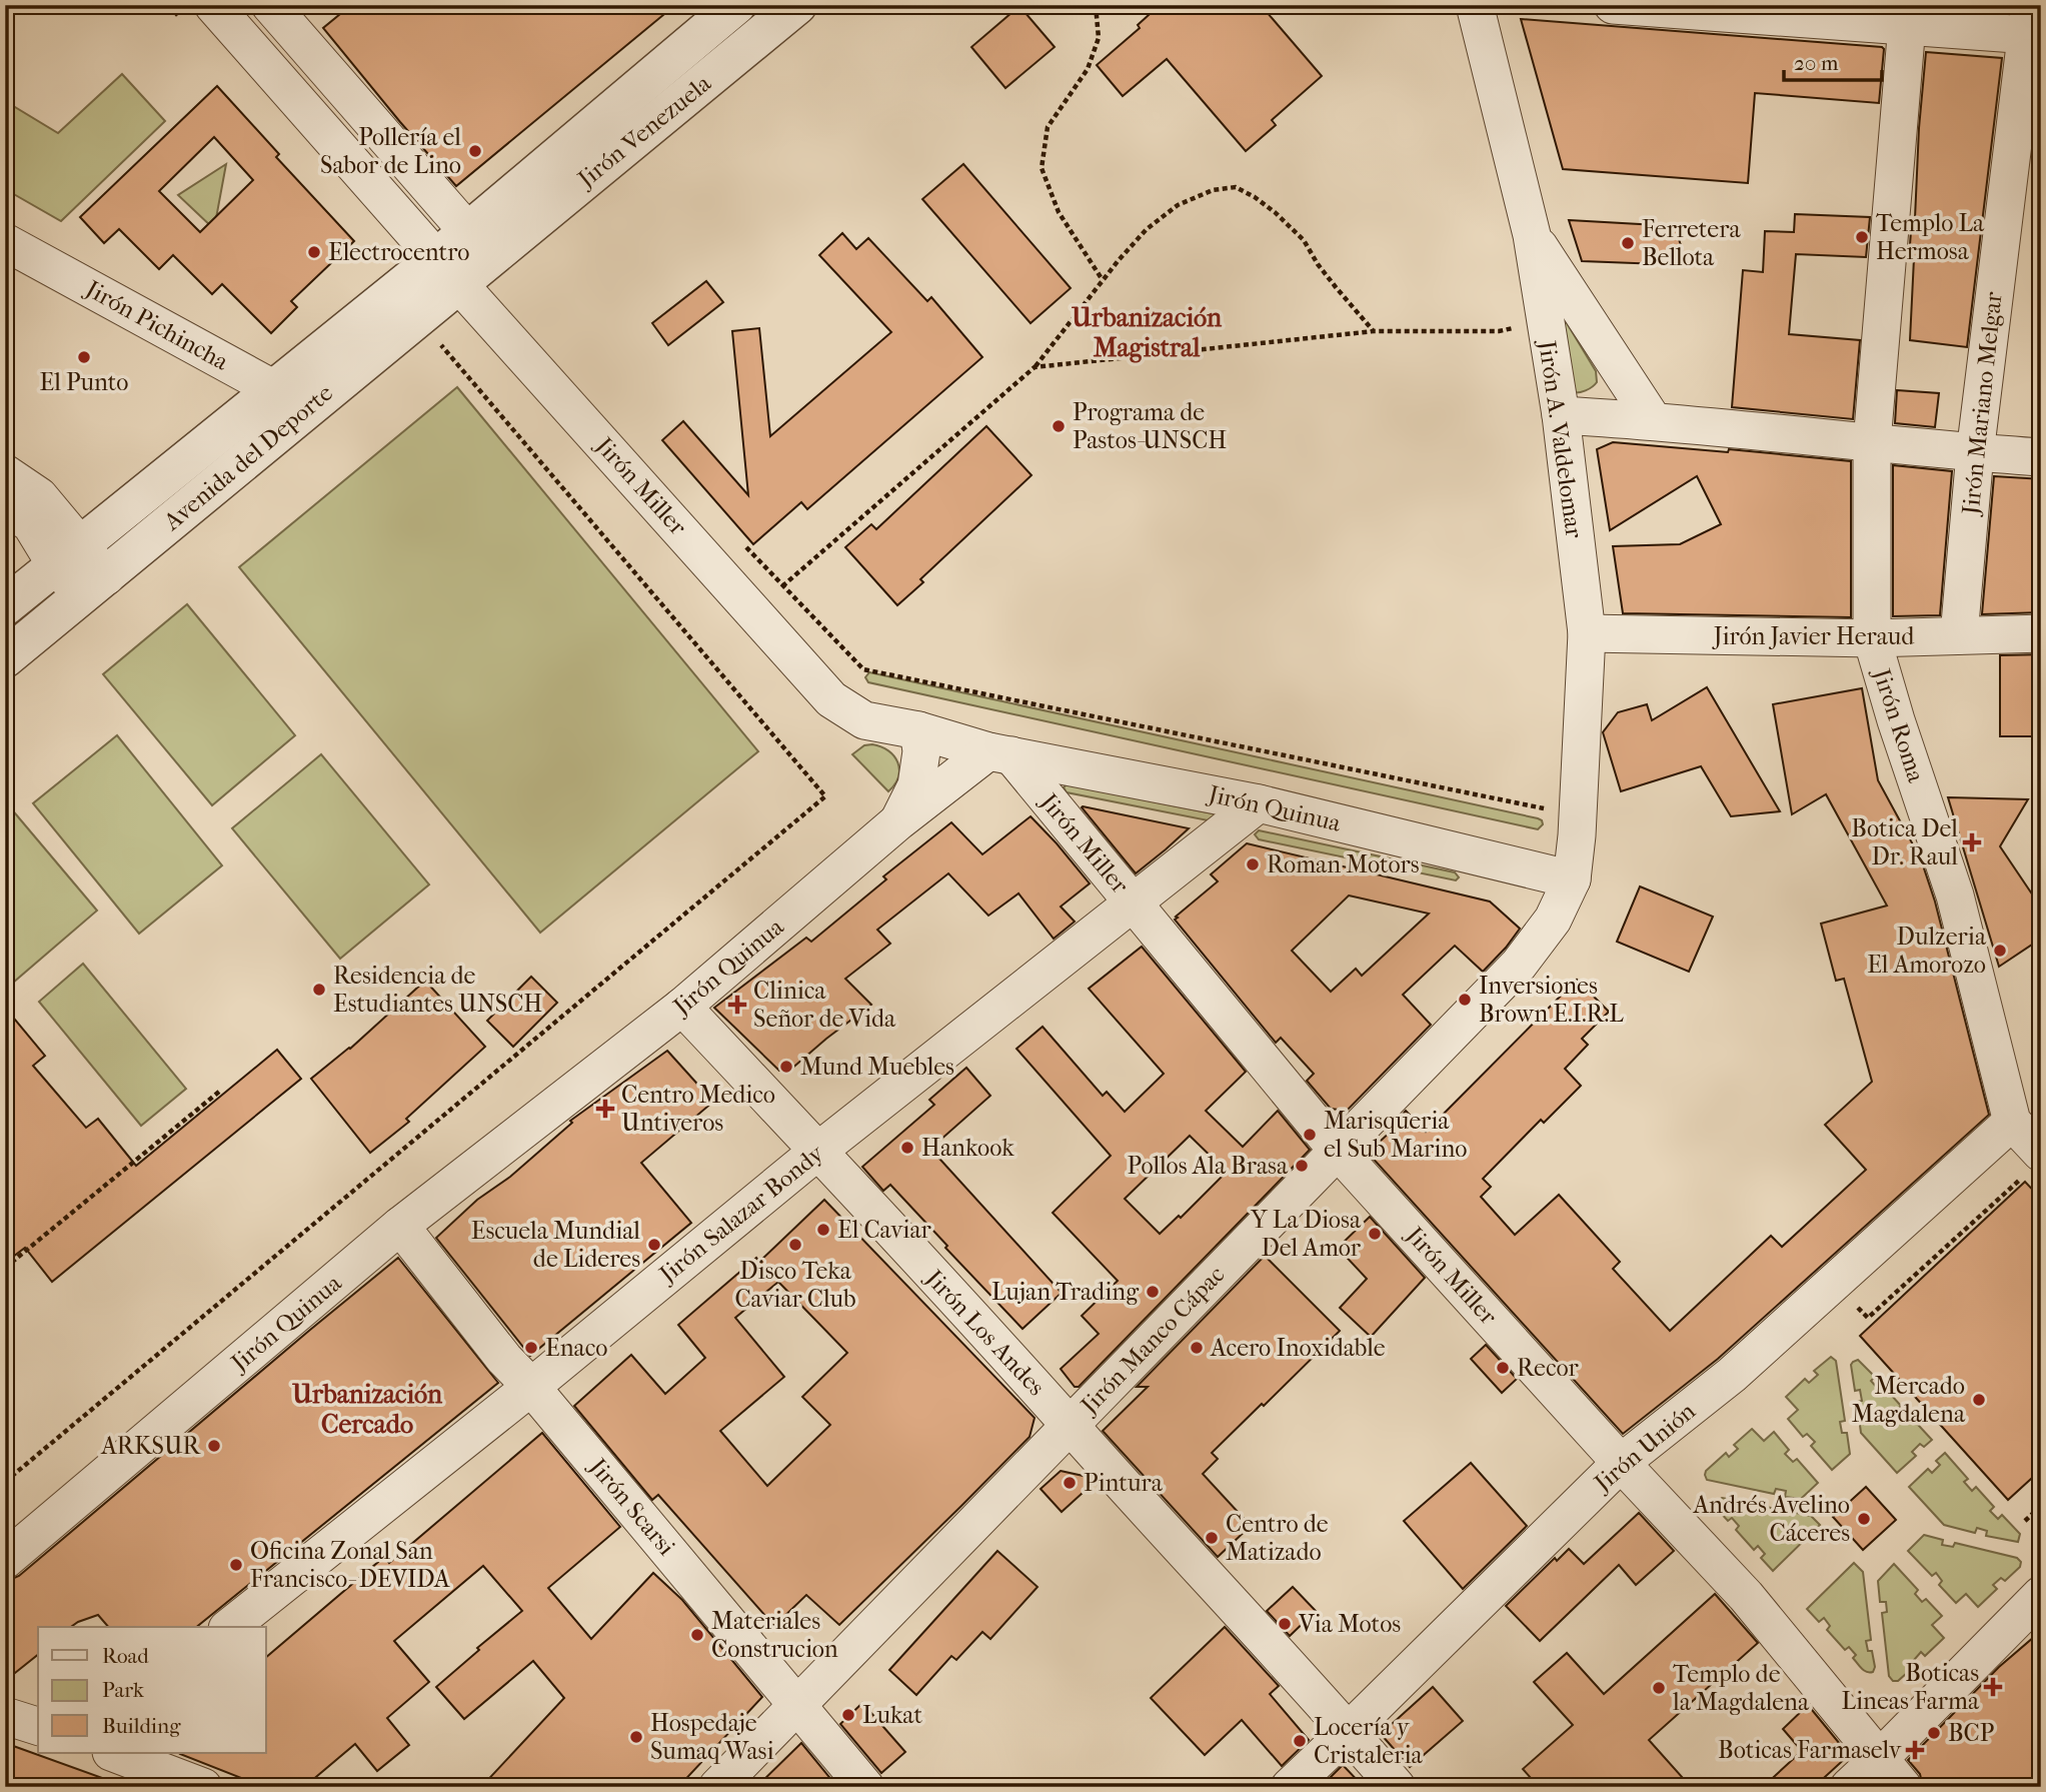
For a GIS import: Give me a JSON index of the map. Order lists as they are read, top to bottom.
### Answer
{
  "streets": {
    "street": [
      "Jirón Venezuela",
      "Jirón Pichincha",
      "Jirón Mariano Melgar",
      "Jirón A. Valdelomar",
      "Avenida del Deporte",
      "Jirón Miller",
      "Jirón Javier Heraud",
      "Jirón Roma",
      "Jirón Quinua",
      "Jirón Salazar Bondy",
      "Jirón Los Andes",
      "Jirón Manco Cápac",
      "Jirón Unión",
      "Jirón Scarsi"
    ]
  },
  "crossings": [
    ["Jirón Venezuela", "Avenida del Deporte"],
    ["Jirón Pichincha", "Avenida del Deporte"],
    ["Jirón Mariano Melgar", "Jirón Javier Heraud"],
    ["Jirón A. Valdelomar", "Jirón Javier Heraud"],
    ["Jirón A. Valdelomar", "Jirón Quinua"],
    ["Jirón A. Valdelomar", "Jirón Manco Cápac"],
    ["Avenida del Deporte", "Jirón Miller"],
    ["Jirón Miller", "Jirón Quinua"],
    ["Jirón Miller", "Jirón Salazar Bondy"],
    ["Jirón Miller", "Jirón Manco Cápac"],
    ["Jirón Miller", "Jirón Unión"],
    ["Jirón Javier Heraud", "Jirón Roma"],
    ["Jirón Roma", "Jirón Unión"],
    ["Jirón Quinua", "Jirón Salazar Bondy"],
    ["Jirón Quinua", "Jirón Los Andes"],
    ["Jirón Quinua", "Jirón Manco Cápac"],
    ["Jirón Quinua", "Jirón Scarsi"],
    ["Jirón Salazar Bondy", "Jirón Los Andes"],
    ["Jirón Salazar Bondy", "Jirón Scarsi"],
    ["Jirón Los Andes", "Jirón Manco Cápac"],
    ["Jirón Los Andes", "Jirón Unión"],
    ["Jirón Manco Cápac", "Jirón Scarsi"]
  ],
  "districts": ["Urbanización Magistral", "Urbanización Cercado"],
  "places": {
    "other": [
      "Pollería el Sabor de Lino",
      "Templo La Hermosa",
      "Ferretera Bellota",
      "Electrocentro",
      "El Punto",
      "Programa de Pastos-UNSCH",
      "Roman Motors",
      "Dulzeria El Amorozo",
      "Residencia de Estudiantes UNSCH",
      "Inversiones Brown E.I.R.L",
      "Mund Muebles",
      "Marisqueria el Sub Marino",
      "Hankook",
      "Pollos Ala Brasa",
      "El Caviar",
      "Y La Diosa Del Amor",
      "Escuela Mundial de Lideres",
      "Disco Teka Caviar Club",
      "Lujan Trading",
      "Enaco",
      "Acero Inoxidable",
      "Recor",
      "Mercado Magdalena",
      "ARKSUR",
      "Pintura",
      "Andrés Avelino Cáceres",
      "Centro de Matizado",
      "Oficina Zonal San Francisco- DEVIDA",
      "Via Motos",
      "Materiales Construcion",
      "Templo de la Magdalena",
      "Lukat",
      "BCP",
      "Hospedaje Sumaq Wasi",
      "Locería y Cristaleria"
    ],
    "health": [
      "Botica Del Dr. Raul",
      "Clinica Señor de Vida",
      "Centro Medico Untiveros",
      "Boticas Lineas Farma",
      "Boticas Farmaselv"
    ]
  },
  "legend": ["Road", "Park", "Building"],
  "scale_bar": "20 m"
}
